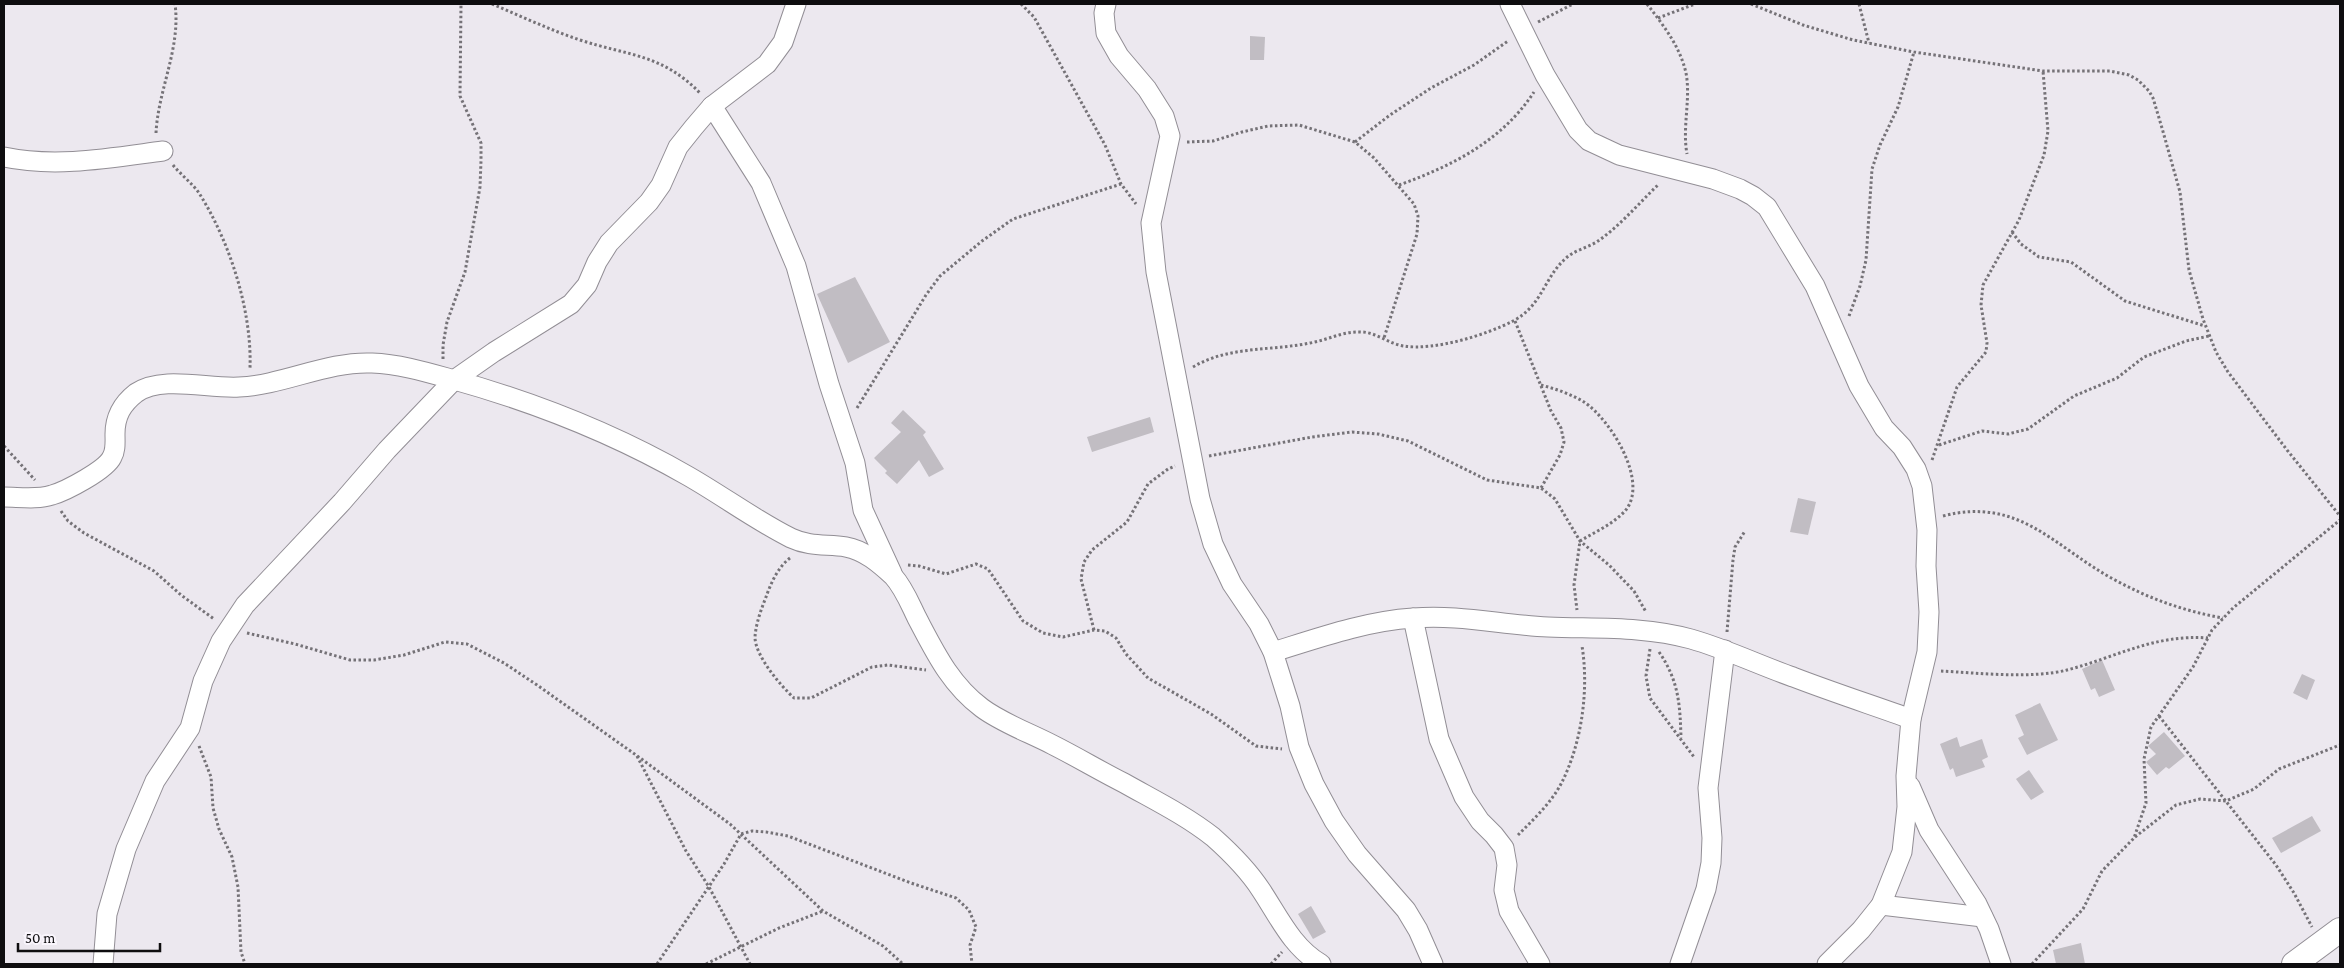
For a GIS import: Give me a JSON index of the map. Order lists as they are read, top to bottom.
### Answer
{
  "scale_bar": "50 m"
}
